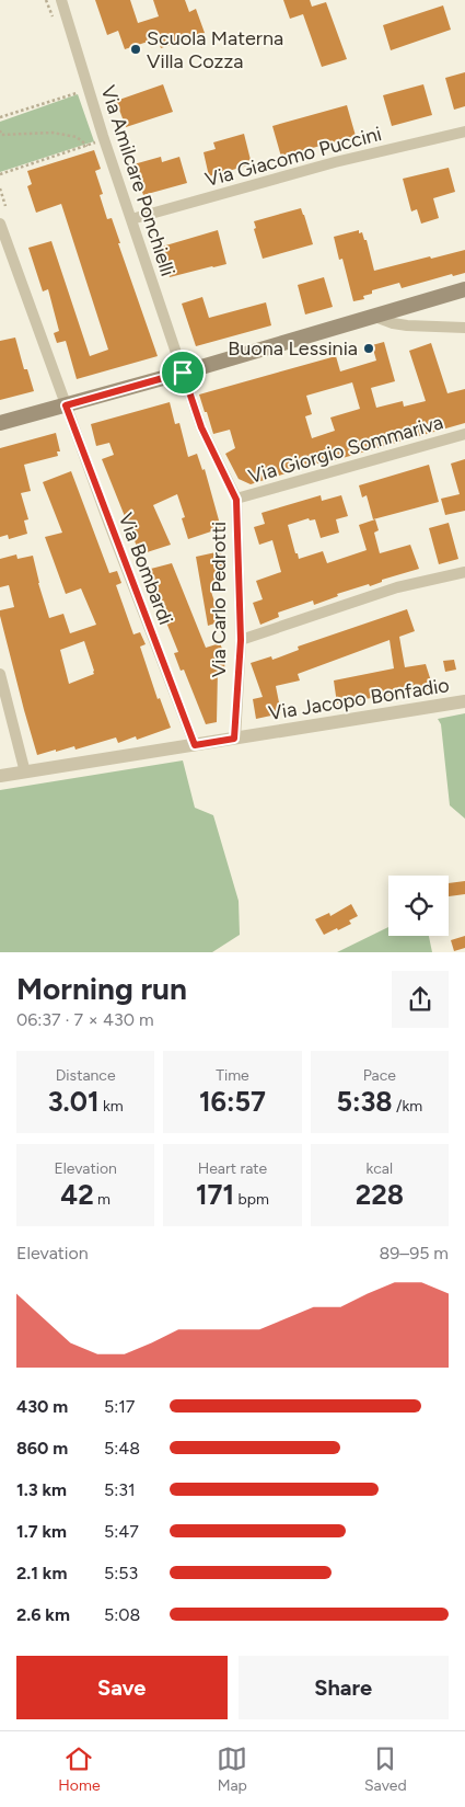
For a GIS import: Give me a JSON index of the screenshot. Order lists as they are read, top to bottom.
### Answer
{
  "streets": {
    "street": [
      "Via Giacomo Puccini",
      "Via Amilcare Ponchielli",
      "Via Giorgio Sommariva",
      "Via Bombardi",
      "Via Carlo Pedrotti",
      "Via Jacopo Bonfadio"
    ]
  },
  "crossings": [
    ["Via Giacomo Puccini", "Via Amilcare Ponchielli"],
    ["Via Amilcare Ponchielli", "Via Carlo Pedrotti"],
    ["Via Giorgio Sommariva", "Via Carlo Pedrotti"],
    ["Via Bombardi", "Via Jacopo Bonfadio"],
    ["Via Carlo Pedrotti", "Via Jacopo Bonfadio"]
  ],
  "places": ["Scuola Materna Villa Cozza", "Buona Lessinia"],
  "page": {
    "heading": ["Morning run", "06:37 · 7 × 430 m"],
    "stats": [
      ["Distance", "3.01 km"],
      ["Time", "16:57"],
      ["Pace", "5:38 /km"],
      ["Elevation", "42 m"],
      ["Heart rate", "171 bpm"],
      ["kcal", "228"]
    ],
    "chart": ["Elevation", "89–95 m"],
    "list": [
      {
        "name": "430 m",
        "note": "5:17"
      },
      {
        "name": "860 m",
        "note": "5:48"
      },
      {
        "name": "1.3 km",
        "note": "5:31"
      },
      {
        "name": "1.7 km",
        "note": "5:47"
      },
      {
        "name": "2.1 km",
        "note": "5:53"
      },
      {
        "name": "2.6 km",
        "note": "5:08"
      }
    ],
    "buttons": ["Save", "Share"],
    "tabs": ["Home", "Map", "Saved"]
  }
}
